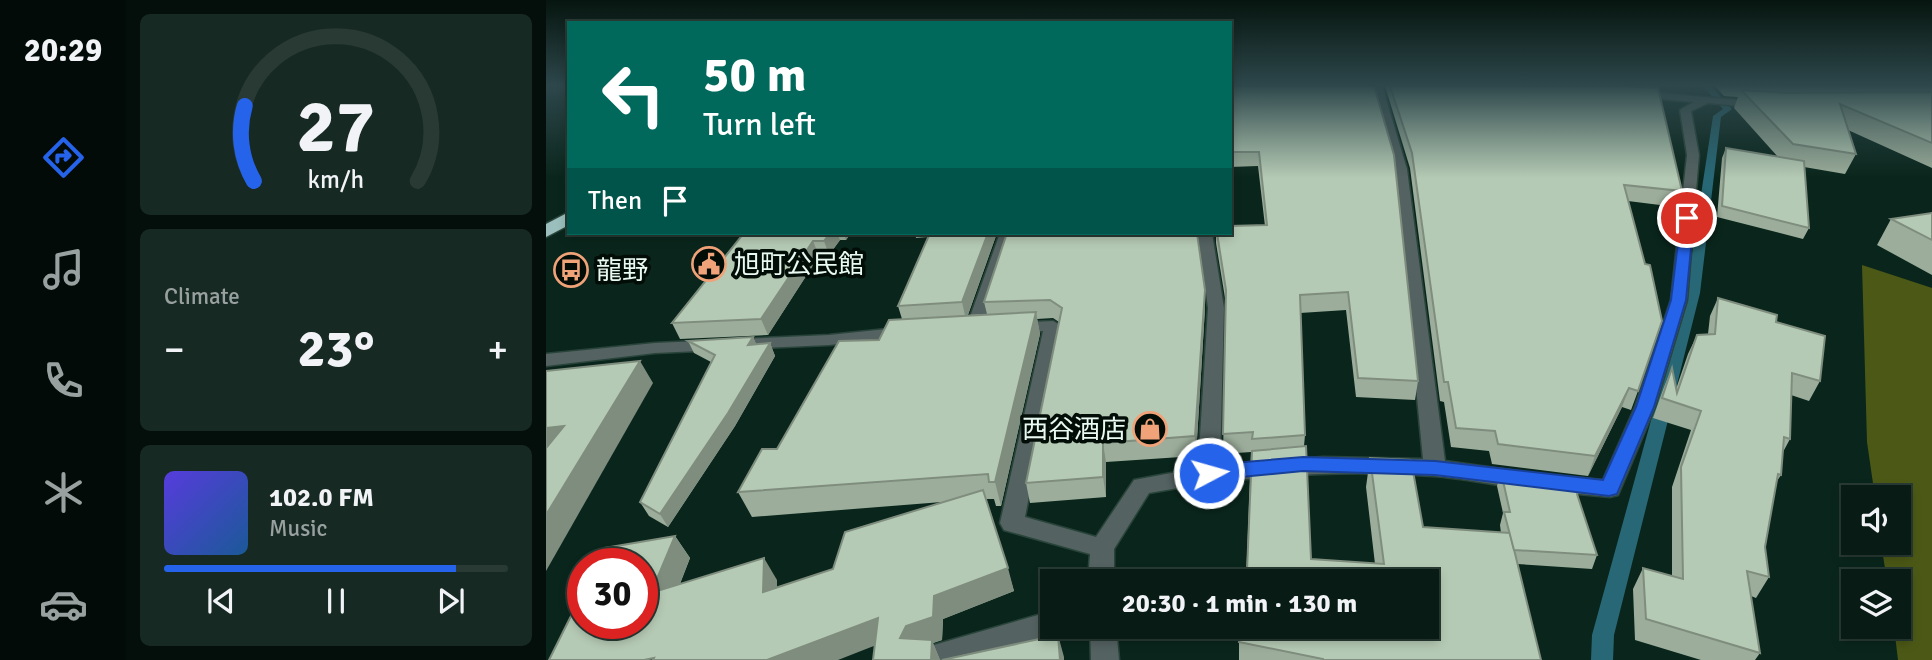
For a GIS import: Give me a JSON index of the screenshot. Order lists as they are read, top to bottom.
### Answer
{
  "places": {
    "public building": ["旭町公民館"],
    "bus stop": ["龍野"],
    "shop": ["西谷酒店"]
  },
  "page": {
    "tabs": "20:29",
    "turn": ["50 m", "Turn left"],
    "then": "Then",
    "tile": "Climate",
    "heat": ["−", "23°", "+"],
    "song": ["102.0 FM", "Music"],
    "limit": "30",
    "trip": "20:30 · 1 min · 130 m",
    "gauge": ["27", "km/h"]
  }
}
